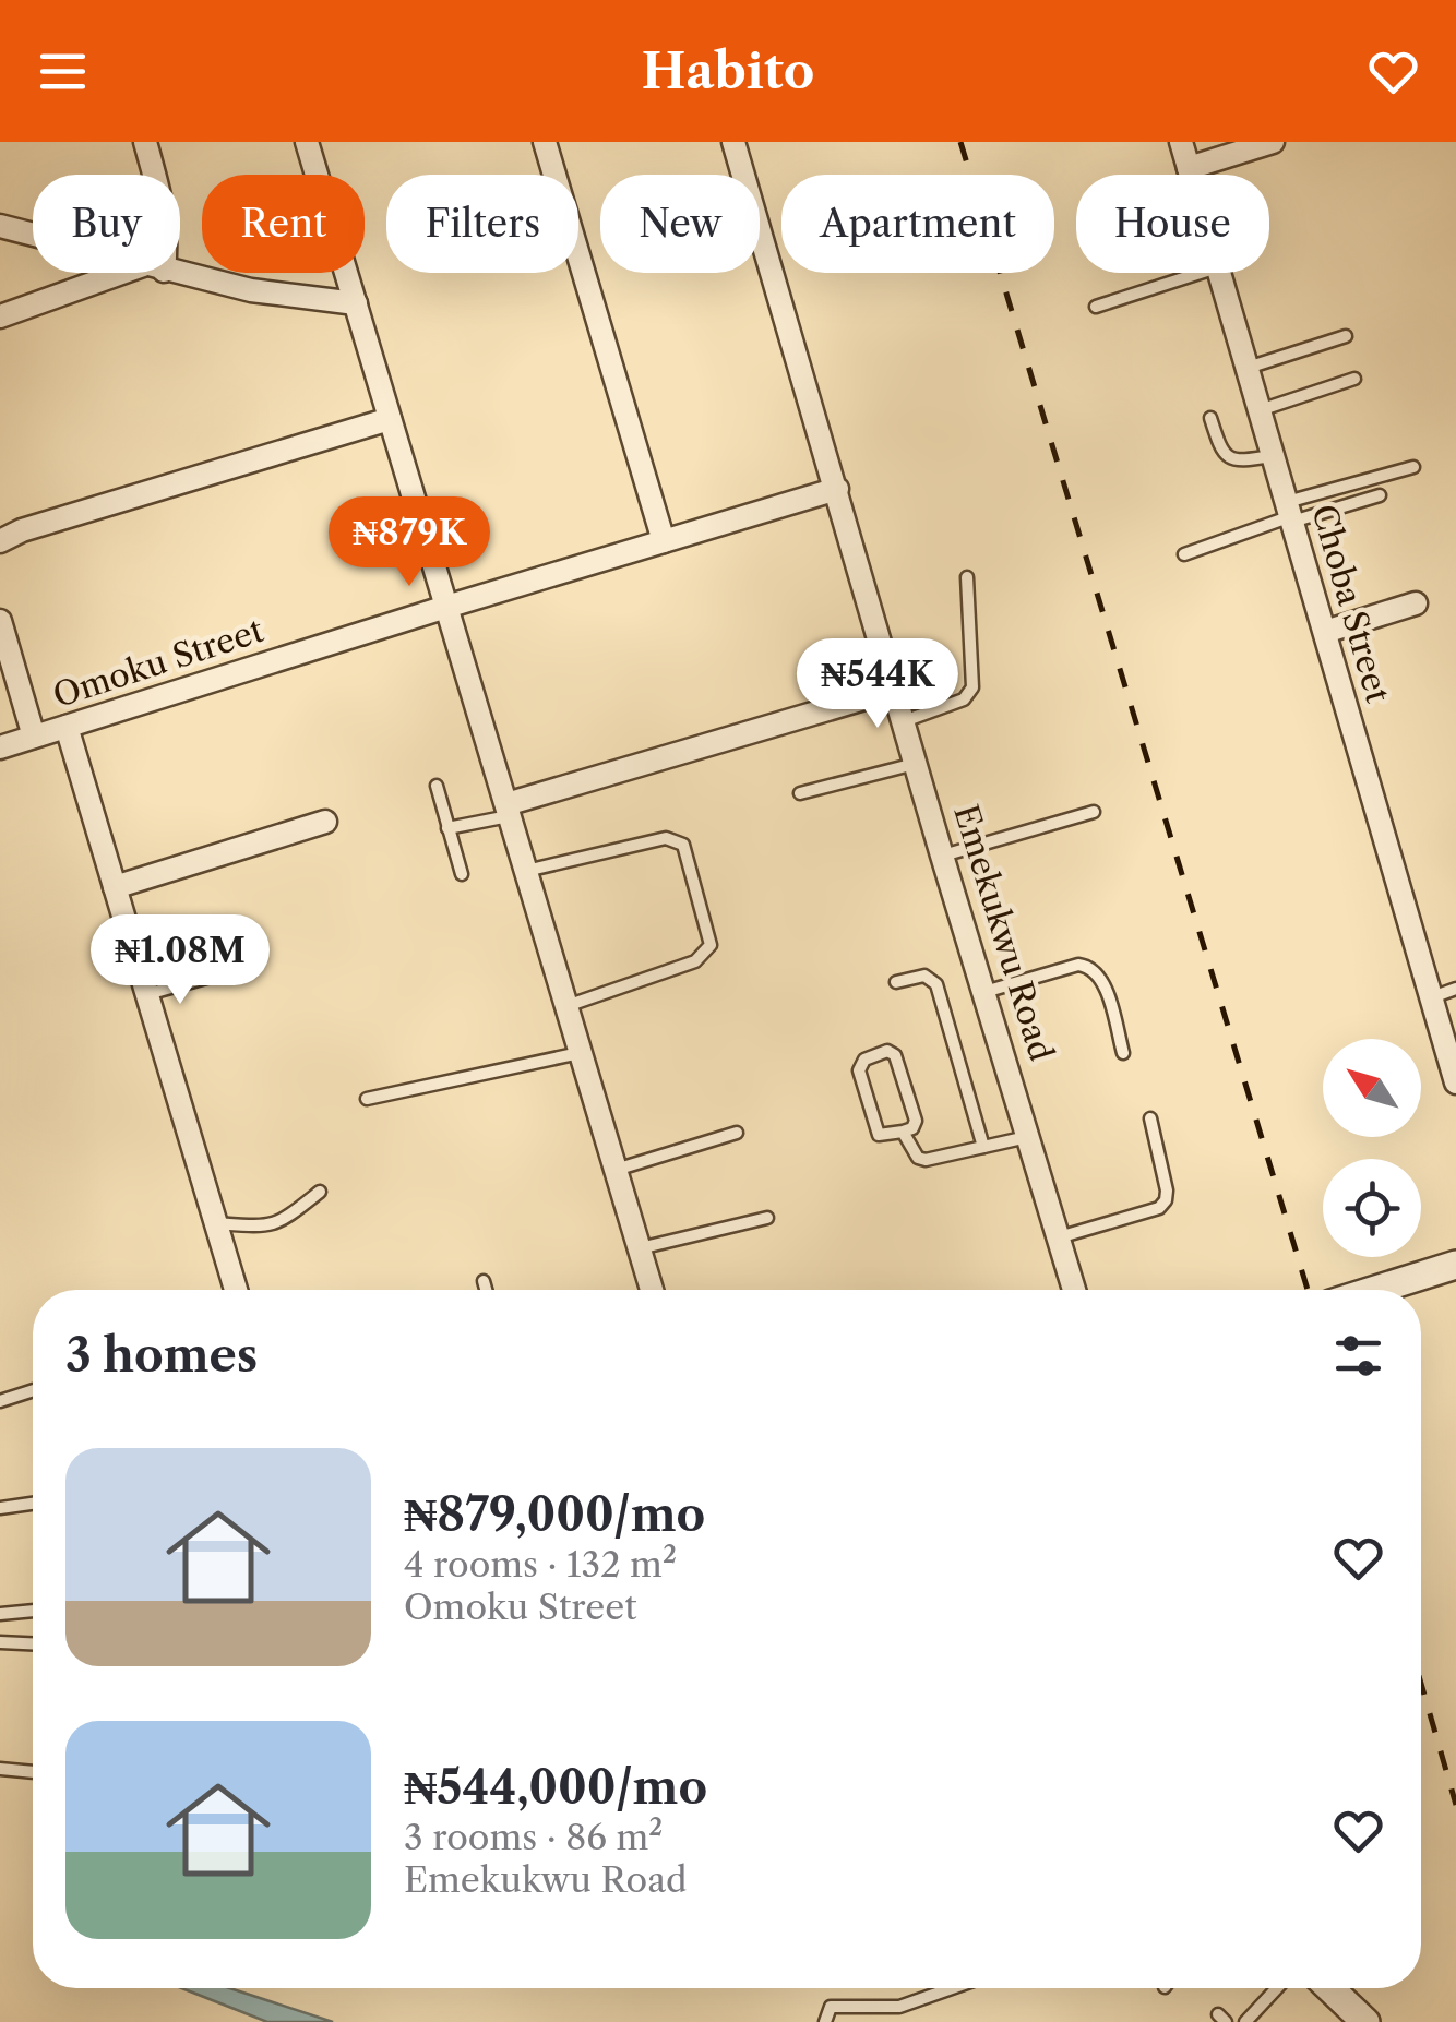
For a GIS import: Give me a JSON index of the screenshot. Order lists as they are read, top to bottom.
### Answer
{
  "streets": {
    "street": ["Choba Street", "Omoku Street", "Emekukwu Road"]
  },
  "crossings": [
    ["Omoku Street", "Emekukwu Road"]
  ],
  "north": "top left",
  "page": {
    "header": "Habito",
    "chip": [
      "Buy",
      "Rent",
      "Filters",
      "New",
      "Apartment",
      "House"
    ],
    "price": ["₦879K", "₦544K", "₦1.08M"],
    "heading": "3 homes",
    "list": [
      {
        "name": "₦879,000/mo",
        "note": "4 rooms · 132 m² · Omoku Street"
      },
      {
        "name": "₦544,000/mo",
        "note": "3 rooms · 86 m² · Emekukwu Road"
      }
    ]
  }
}
